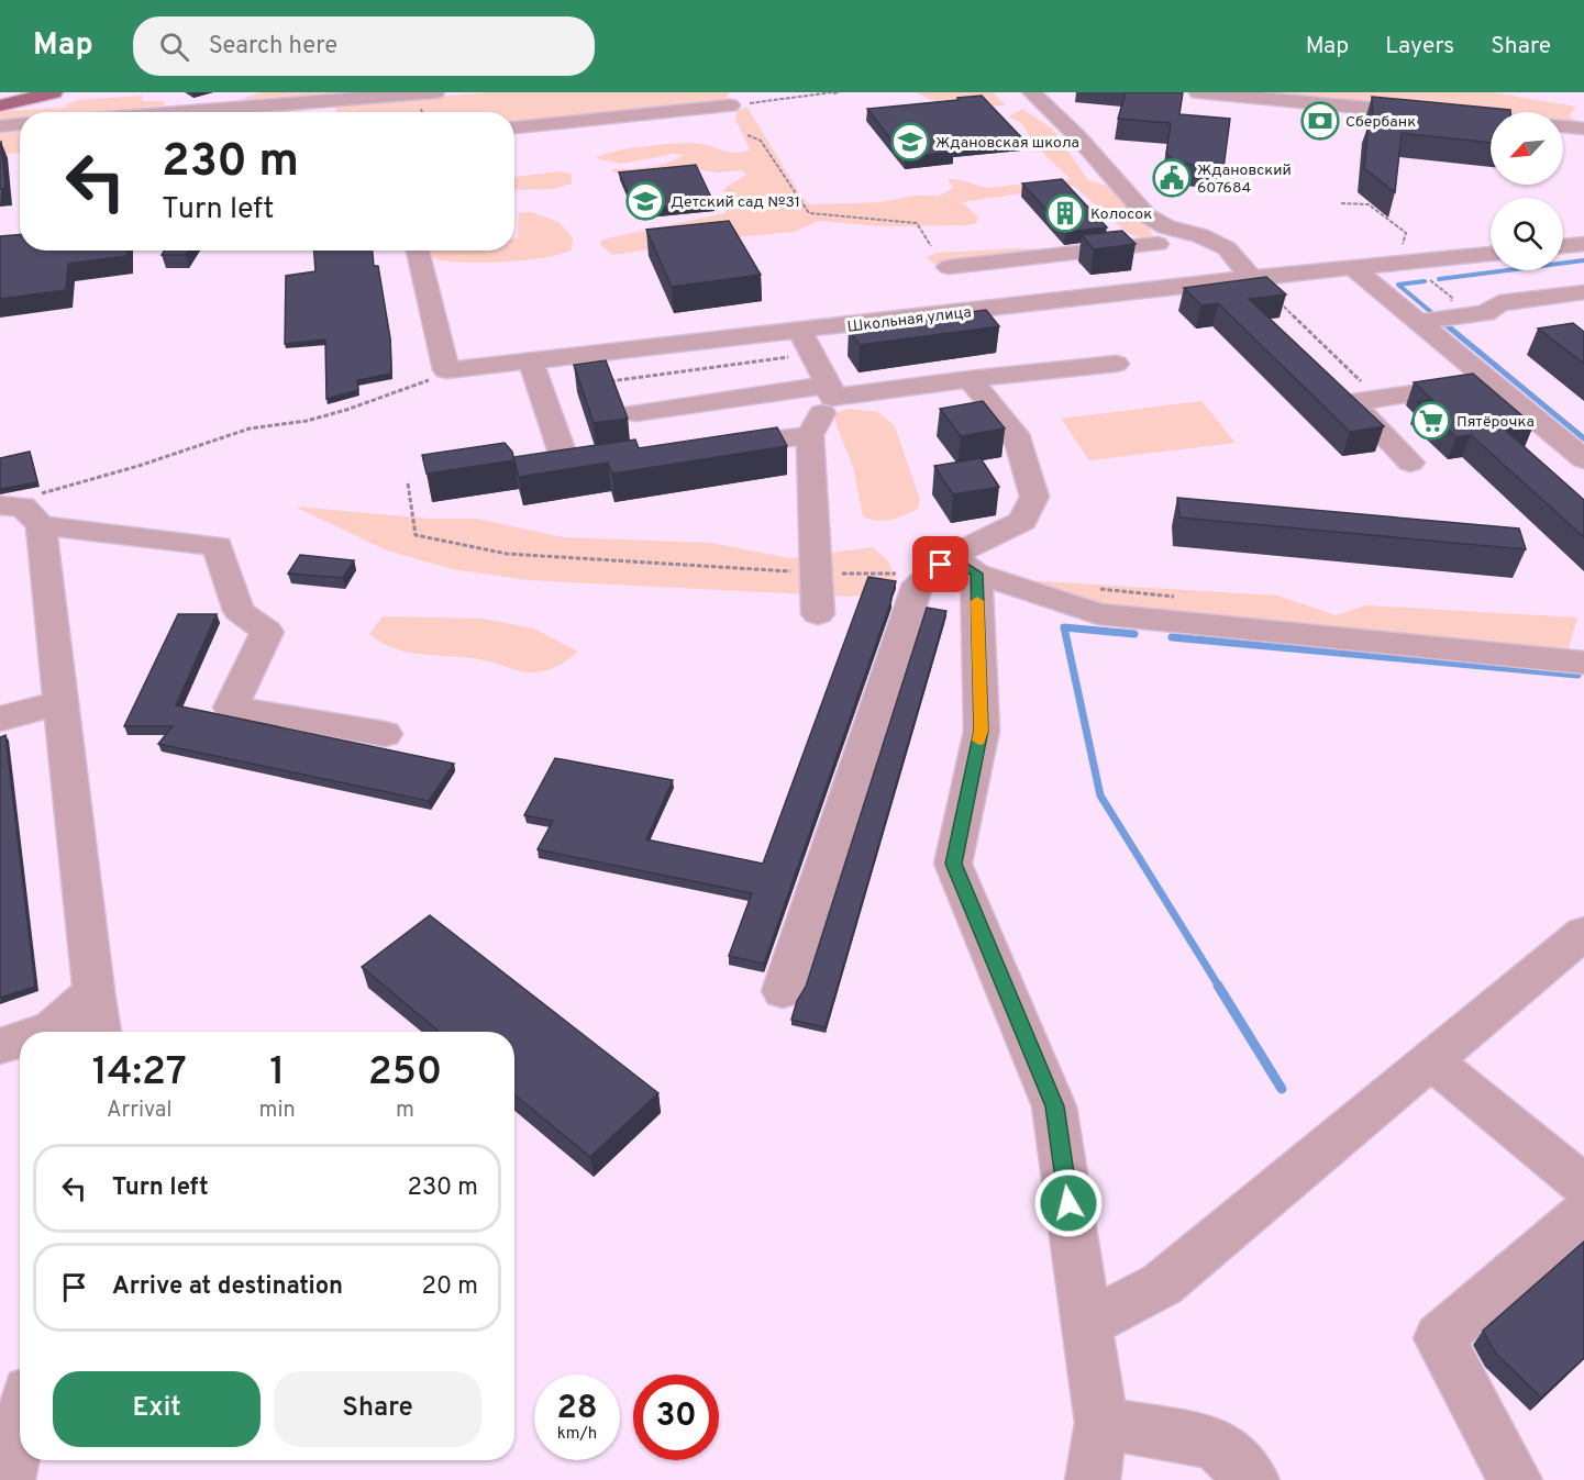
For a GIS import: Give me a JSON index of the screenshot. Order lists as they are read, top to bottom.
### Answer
{
  "streets": {
    "street": ["Школьная улица"]
  },
  "places": {
    "bank": ["Сбербанк"],
    "school or university": ["Ждановская школа", "Детский сад №31"],
    "public building": ["Ждановский 607684"],
    "building": ["Колосок"],
    "supermarket": ["Пятёрочка"]
  },
  "north": "bottom left",
  "page": {
    "header": "Map",
    "search": "Search here",
    "nav": ["Map", "Layers", "Share"],
    "turn": ["230 m", "Turn left"],
    "eta": [
      "14:27",
      "Arrival",
      "1",
      "min",
      "250",
      "m"
    ],
    "list": [
      {
        "name": "Turn left",
        "value": "230 m"
      },
      {
        "name": "Arrive at destination",
        "value": "20 m"
      }
    ],
    "buttons": ["Exit", "Share"],
    "speed": "28 km/h",
    "limit": "30"
  }
}
